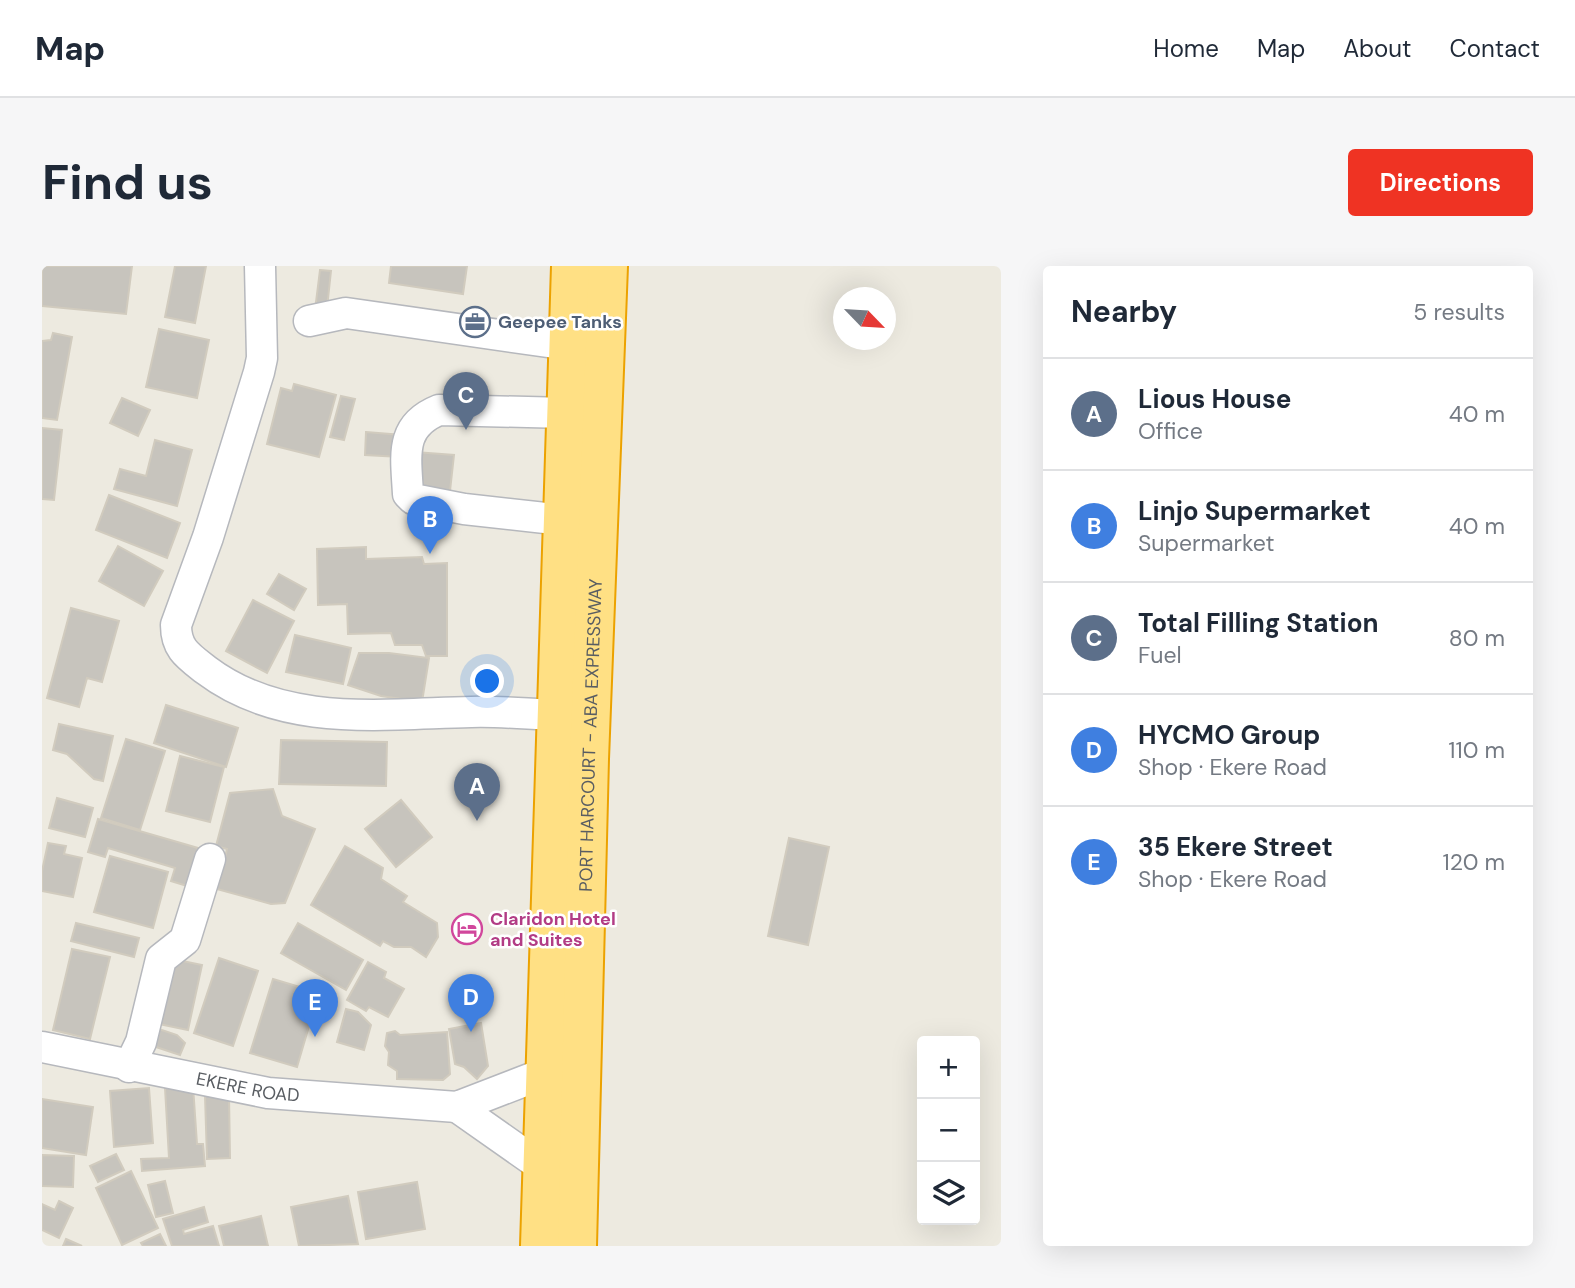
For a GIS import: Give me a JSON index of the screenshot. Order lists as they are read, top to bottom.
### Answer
{
  "streets": {
    "highway": ["PORT HARCOURT - ABA EXPRESSWAY"],
    "street": ["EKERE ROAD"]
  },
  "crossings": [
    ["PORT HARCOURT - ABA EXPRESSWAY", "EKERE ROAD"]
  ],
  "places": {
    "office": ["Geepee Tanks"],
    "hotel": ["Claridon Hotel and Suites"]
  },
  "north": "bottom right",
  "page": {
    "header": "Map",
    "nav": [
      "Home",
      "Map",
      "About",
      "Contact"
    ],
    "buttons": "Directions",
    "title": "Find us",
    "heading": ["Nearby", "5 results"],
    "list": [
      {
        "mark": "A",
        "name": "Lious House",
        "note": "Office",
        "value": "40 m"
      },
      {
        "mark": "B",
        "name": "Linjo Supermarket",
        "note": "Supermarket",
        "value": "40 m"
      },
      {
        "mark": "C",
        "name": "Total Filling Station",
        "note": "Fuel",
        "value": "80 m"
      },
      {
        "mark": "D",
        "name": "HYCMO Group",
        "note": "Shop · Ekere Road",
        "value": "110 m"
      },
      {
        "mark": "E",
        "name": "35 Ekere Street",
        "note": "Shop · Ekere Road",
        "value": "120 m"
      }
    ],
    "pins": [
      "C",
      "B",
      "A",
      "D",
      "E"
    ],
    "map_buttons": ["+", "−"]
  }
}
